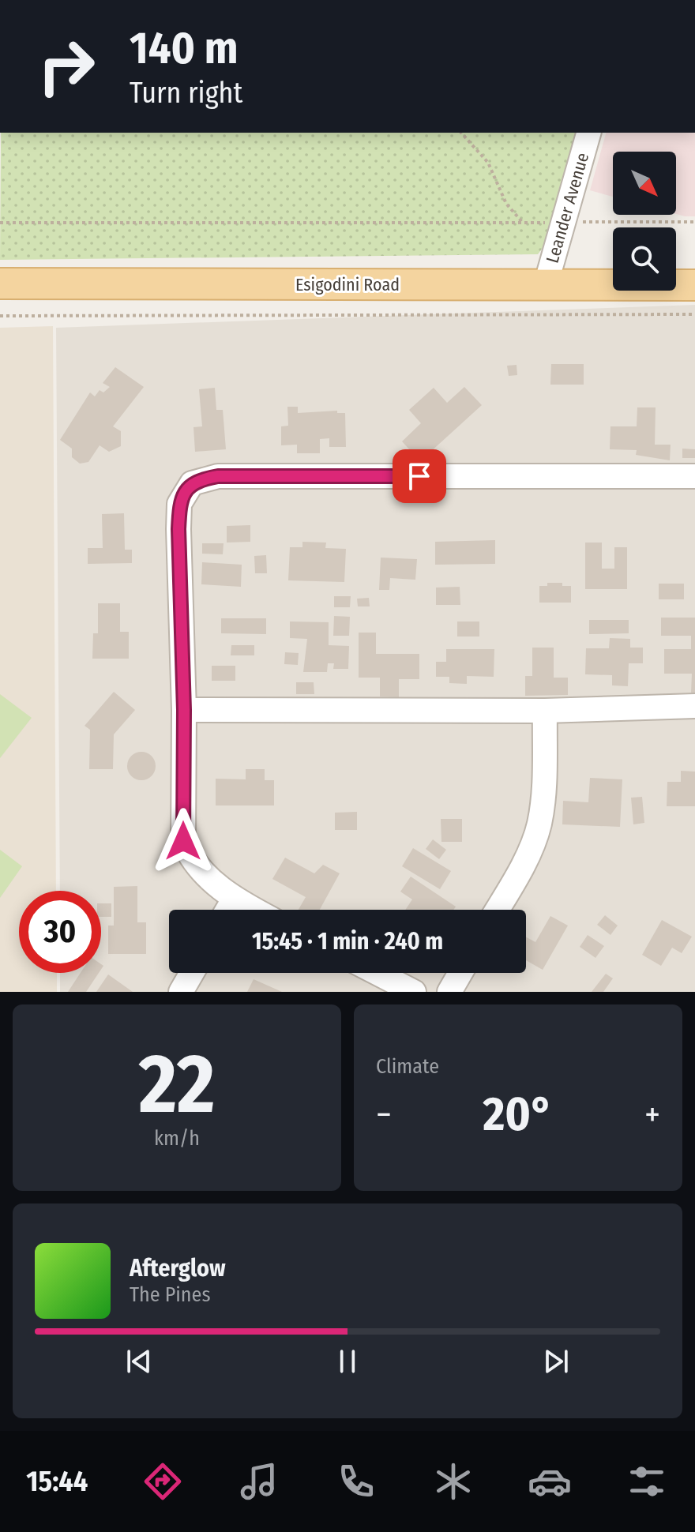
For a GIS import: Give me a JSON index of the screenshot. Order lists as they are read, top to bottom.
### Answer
{
  "streets": {
    "main road": ["Esigodini Road"],
    "street": ["Leander Avenue"]
  },
  "crossings": [
    ["Leander Avenue", "Esigodini Road"]
  ],
  "north": "bottom right",
  "page": {
    "turn": ["140 m", "Turn right"],
    "limit": "30",
    "trip": "15:45 · 1 min · 240 m",
    "tile": [
      ["22", "km/h"],
      "Climate"
    ],
    "heat": ["−", "20°", "+"],
    "song": ["Afterglow", "The Pines"],
    "tabs": "15:44"
  }
}
